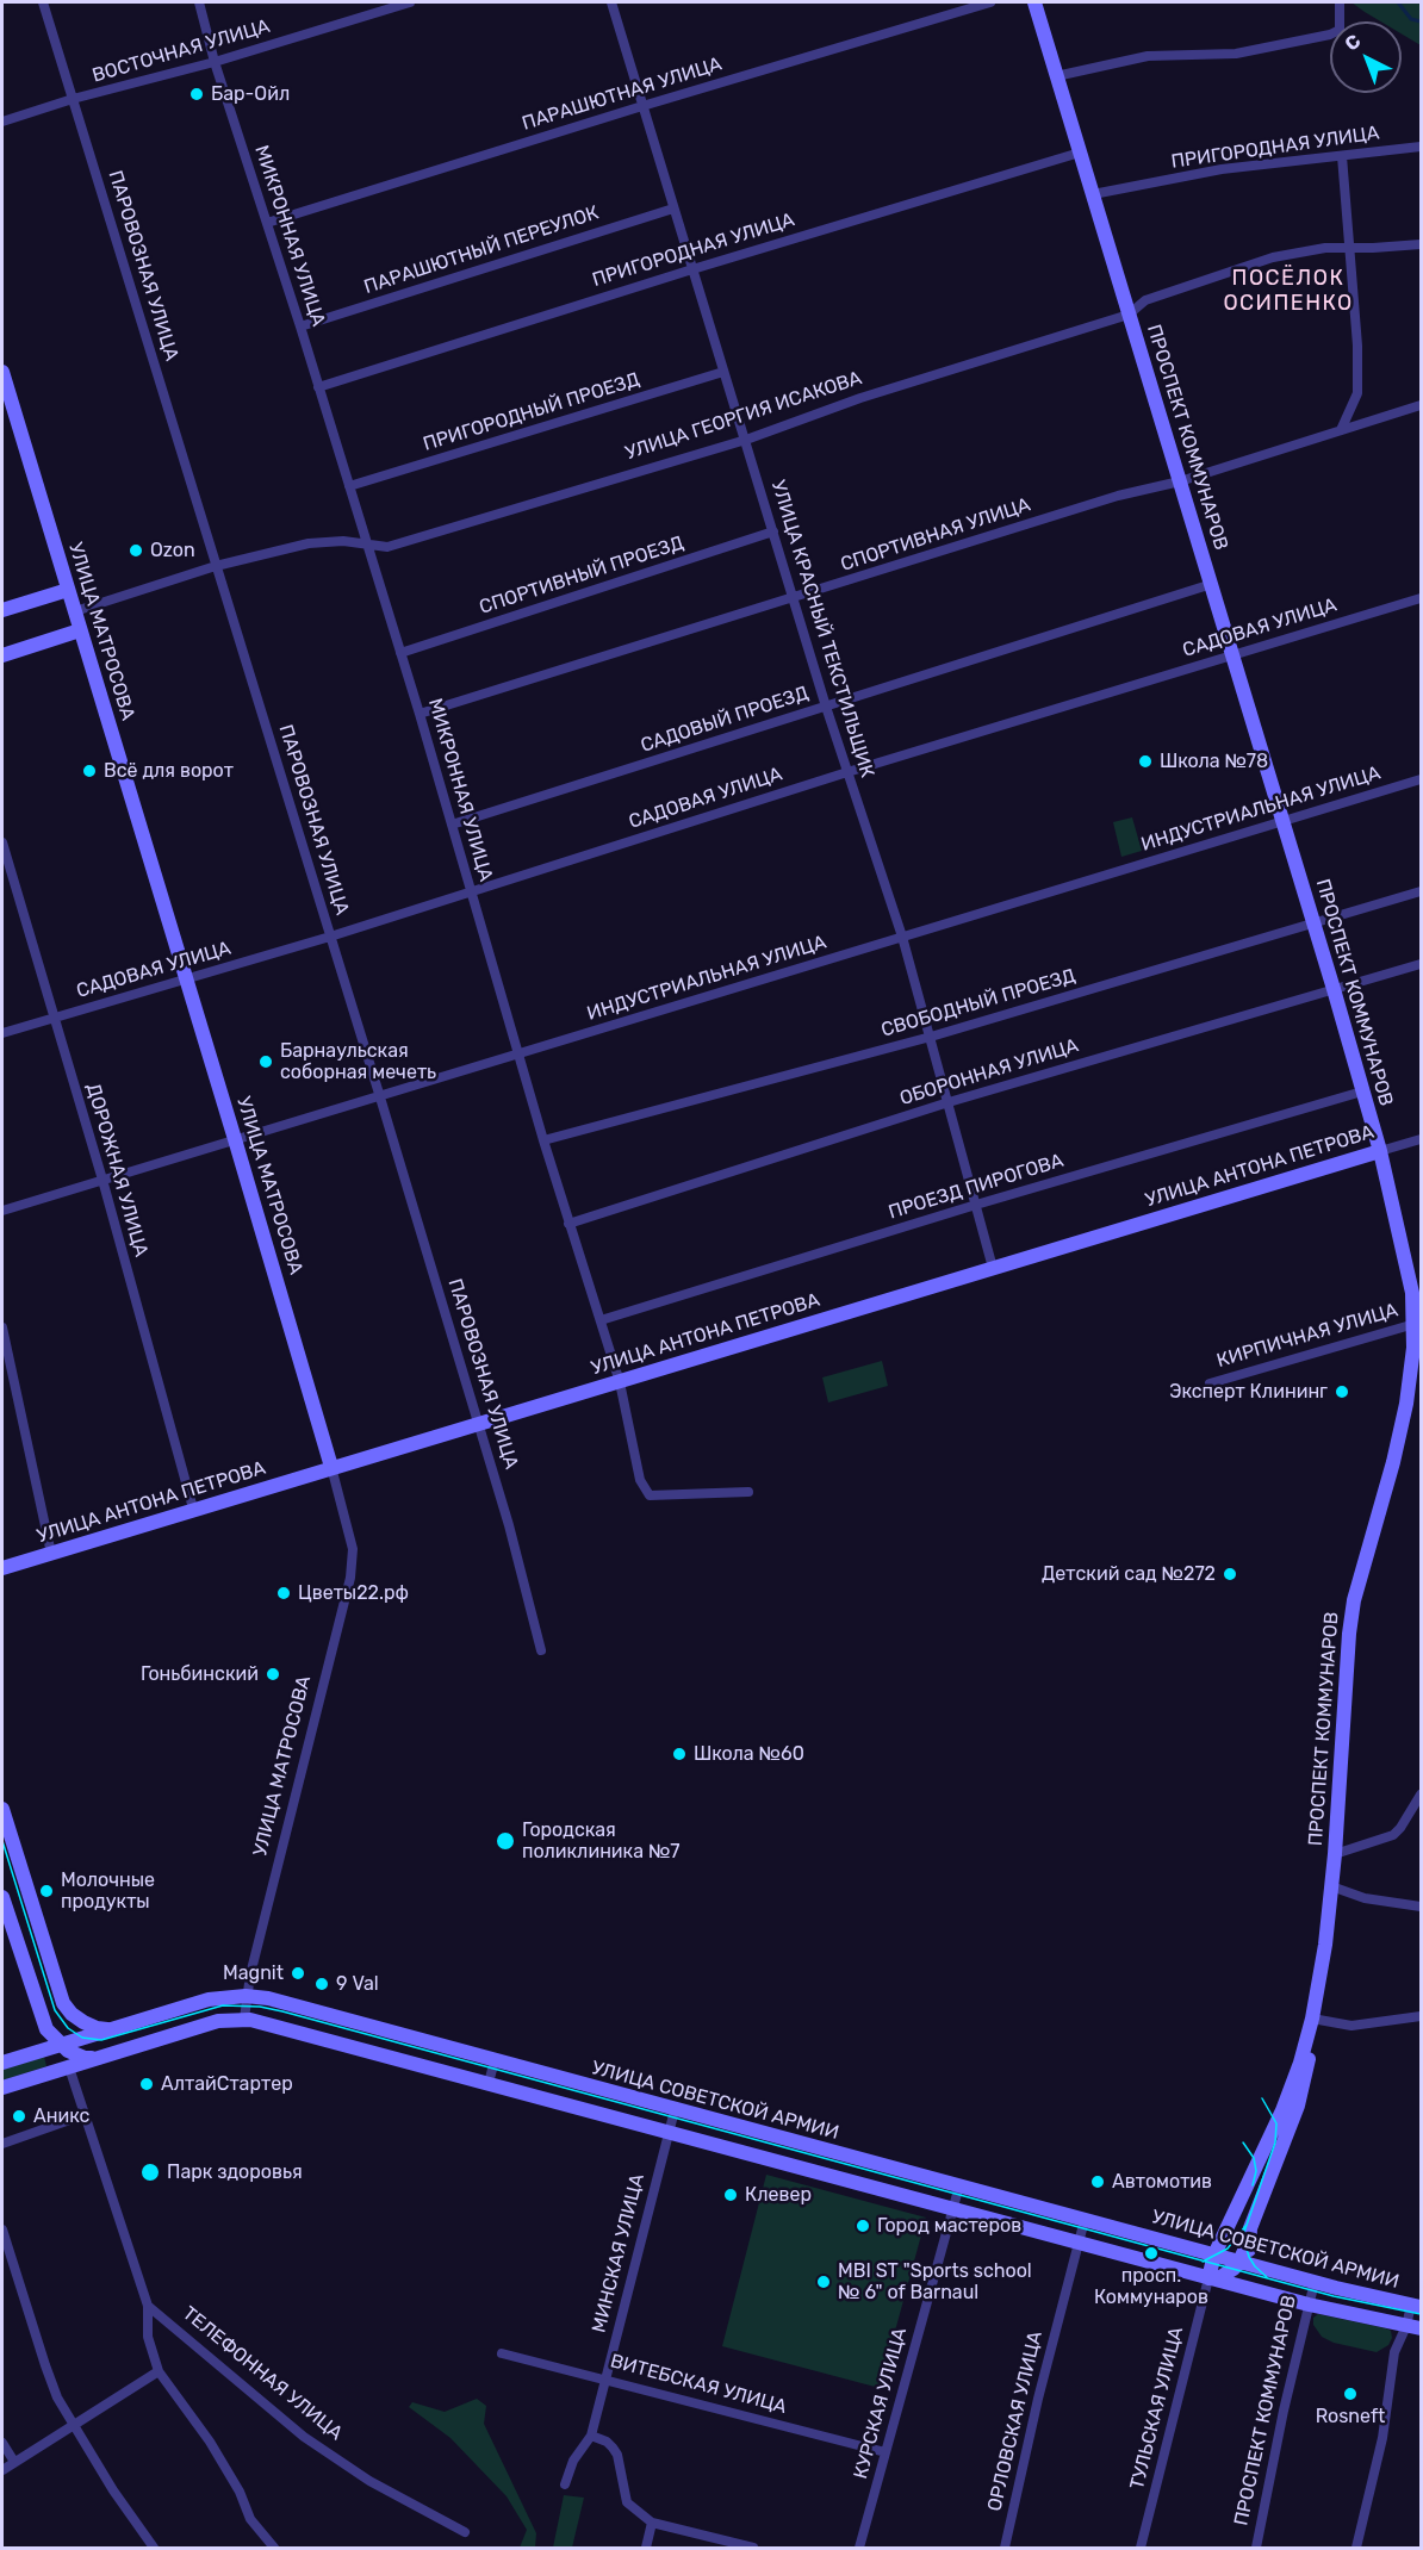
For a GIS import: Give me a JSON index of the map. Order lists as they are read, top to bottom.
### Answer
{
  "streets": {
    "street": [
      "ВОСТОЧНАЯ УЛИЦА",
      "ПАРАШЮТНАЯ УЛИЦА",
      "ПРИГОРОДНАЯ УЛИЦА",
      "МИКРОННАЯ УЛИЦА",
      "ПАРАШЮТНЫЙ ПЕРЕУЛОК",
      "ПАРОВОЗНАЯ УЛИЦА",
      "ПРИГОРОДНЫЙ ПРОЕЗД",
      "УЛИЦА ГЕОРГИЯ ИСАКОВА",
      "ПРОСПЕКТ КОММУНАРОВ",
      "СПОРТИВНАЯ УЛИЦА",
      "СПОРТИВНЫЙ ПРОЕЗД",
      "САДОВАЯ УЛИЦА",
      "УЛИЦА КРАСНЫЙ ТЕКСТИЛЬЩИК",
      "УЛИЦА МАТРОСОВА",
      "САДОВЫЙ ПРОЕЗД",
      "ИНДУСТРИАЛЬНАЯ УЛИЦА",
      "СВОБОДНЫЙ ПРОЕЗД",
      "ОБОРОННАЯ УЛИЦА",
      "УЛИЦА АНТОНА ПЕТРОВА",
      "ДОРОЖНАЯ УЛИЦА",
      "ПРОЕЗД ПИРОГОВА",
      "КИРПИЧНАЯ УЛИЦА",
      "УЛИЦА СОВЕТСКОЙ АРМИИ",
      "МИНСКАЯ УЛИЦА",
      "ТЕЛЕФОННАЯ УЛИЦА",
      "ВИТЕБСКАЯ УЛИЦА",
      "КУРСКАЯ УЛИЦА",
      "ТУЛЬСКАЯ УЛИЦА",
      "ОРЛОВСКАЯ УЛИЦА"
    ]
  },
  "crossings": [
    ["ВОСТОЧНАЯ УЛИЦА", "МИКРОННАЯ УЛИЦА"],
    ["ВОСТОЧНАЯ УЛИЦА", "ПАРОВОЗНАЯ УЛИЦА"],
    ["ПАРАШЮТНАЯ УЛИЦА", "МИКРОННАЯ УЛИЦА"],
    ["ПАРАШЮТНАЯ УЛИЦА", "УЛИЦА КРАСНЫЙ ТЕКСТИЛЬЩИК"],
    ["ПРИГОРОДНАЯ УЛИЦА", "МИКРОННАЯ УЛИЦА"],
    ["ПРИГОРОДНАЯ УЛИЦА", "ПРОСПЕКТ КОММУНАРОВ"],
    ["ПРИГОРОДНАЯ УЛИЦА", "УЛИЦА КРАСНЫЙ ТЕКСТИЛЬЩИК"],
    ["МИКРОННАЯ УЛИЦА", "ПАРАШЮТНЫЙ ПЕРЕУЛОК"],
    ["МИКРОННАЯ УЛИЦА", "ПРИГОРОДНЫЙ ПРОЕЗД"],
    ["МИКРОННАЯ УЛИЦА", "УЛИЦА ГЕОРГИЯ ИСАКОВА"],
    ["МИКРОННАЯ УЛИЦА", "СПОРТИВНАЯ УЛИЦА"],
    ["МИКРОННАЯ УЛИЦА", "СПОРТИВНЫЙ ПРОЕЗД"],
    ["МИКРОННАЯ УЛИЦА", "САДОВАЯ УЛИЦА"],
    ["МИКРОННАЯ УЛИЦА", "САДОВЫЙ ПРОЕЗД"],
    ["МИКРОННАЯ УЛИЦА", "ИНДУСТРИАЛЬНАЯ УЛИЦА"],
    ["МИКРОННАЯ УЛИЦА", "СВОБОДНЫЙ ПРОЕЗД"],
    ["МИКРОННАЯ УЛИЦА", "ОБОРОННАЯ УЛИЦА"],
    ["МИКРОННАЯ УЛИЦА", "УЛИЦА АНТОНА ПЕТРОВА"],
    ["МИКРОННАЯ УЛИЦА", "ПРОЕЗД ПИРОГОВА"],
    ["ПАРАШЮТНЫЙ ПЕРЕУЛОК", "УЛИЦА КРАСНЫЙ ТЕКСТИЛЬЩИК"],
    ["ПАРОВОЗНАЯ УЛИЦА", "УЛИЦА ГЕОРГИЯ ИСАКОВА"],
    ["ПАРОВОЗНАЯ УЛИЦА", "САДОВАЯ УЛИЦА"],
    ["ПАРОВОЗНАЯ УЛИЦА", "ИНДУСТРИАЛЬНАЯ УЛИЦА"],
    ["ПАРОВОЗНАЯ УЛИЦА", "УЛИЦА АНТОНА ПЕТРОВА"],
    ["ПРИГОРОДНЫЙ ПРОЕЗД", "УЛИЦА КРАСНЫЙ ТЕКСТИЛЬЩИК"],
    ["УЛИЦА ГЕОРГИЯ ИСАКОВА", "ПРОСПЕКТ КОММУНАРОВ"],
    ["УЛИЦА ГЕОРГИЯ ИСАКОВА", "УЛИЦА КРАСНЫЙ ТЕКСТИЛЬЩИК"],
    ["УЛИЦА ГЕОРГИЯ ИСАКОВА", "УЛИЦА МАТРОСОВА"],
    ["ПРОСПЕКТ КОММУНАРОВ", "СПОРТИВНАЯ УЛИЦА"],
    ["ПРОСПЕКТ КОММУНАРОВ", "САДОВАЯ УЛИЦА"],
    ["ПРОСПЕКТ КОММУНАРОВ", "САДОВЫЙ ПРОЕЗД"],
    ["ПРОСПЕКТ КОММУНАРОВ", "ИНДУСТРИАЛЬНАЯ УЛИЦА"],
    ["ПРОСПЕКТ КОММУНАРОВ", "СВОБОДНЫЙ ПРОЕЗД"],
    ["ПРОСПЕКТ КОММУНАРОВ", "ОБОРОННАЯ УЛИЦА"],
    ["ПРОСПЕКТ КОММУНАРОВ", "УЛИЦА АНТОНА ПЕТРОВА"],
    ["ПРОСПЕКТ КОММУНАРОВ", "ПРОЕЗД ПИРОГОВА"],
    ["ПРОСПЕКТ КОММУНАРОВ", "КИРПИЧНАЯ УЛИЦА"],
    ["ПРОСПЕКТ КОММУНАРОВ", "УЛИЦА СОВЕТСКОЙ АРМИИ"],
    ["ПРОСПЕКТ КОММУНАРОВ", "ТУЛЬСКАЯ УЛИЦА"],
    ["СПОРТИВНАЯ УЛИЦА", "УЛИЦА КРАСНЫЙ ТЕКСТИЛЬЩИК"],
    ["СПОРТИВНЫЙ ПРОЕЗД", "УЛИЦА КРАСНЫЙ ТЕКСТИЛЬЩИК"],
    ["САДОВАЯ УЛИЦА", "УЛИЦА КРАСНЫЙ ТЕКСТИЛЬЩИК"],
    ["САДОВАЯ УЛИЦА", "УЛИЦА МАТРОСОВА"],
    ["САДОВАЯ УЛИЦА", "ДОРОЖНАЯ УЛИЦА"],
    ["УЛИЦА КРАСНЫЙ ТЕКСТИЛЬЩИК", "САДОВЫЙ ПРОЕЗД"],
    ["УЛИЦА КРАСНЫЙ ТЕКСТИЛЬЩИК", "ИНДУСТРИАЛЬНАЯ УЛИЦА"],
    ["УЛИЦА КРАСНЫЙ ТЕКСТИЛЬЩИК", "СВОБОДНЫЙ ПРОЕЗД"],
    ["УЛИЦА КРАСНЫЙ ТЕКСТИЛЬЩИК", "ОБОРОННАЯ УЛИЦА"],
    ["УЛИЦА КРАСНЫЙ ТЕКСТИЛЬЩИК", "УЛИЦА АНТОНА ПЕТРОВА"],
    ["УЛИЦА КРАСНЫЙ ТЕКСТИЛЬЩИК", "ПРОЕЗД ПИРОГОВА"],
    ["УЛИЦА МАТРОСОВА", "ИНДУСТРИАЛЬНАЯ УЛИЦА"],
    ["УЛИЦА МАТРОСОВА", "УЛИЦА АНТОНА ПЕТРОВА"],
    ["УЛИЦА МАТРОСОВА", "УЛИЦА СОВЕТСКОЙ АРМИИ"],
    ["ИНДУСТРИАЛЬНАЯ УЛИЦА", "ДОРОЖНАЯ УЛИЦА"],
    ["УЛИЦА АНТОНА ПЕТРОВА", "ДОРОЖНАЯ УЛИЦА"],
    ["УЛИЦА СОВЕТСКОЙ АРМИИ", "МИНСКАЯ УЛИЦА"],
    ["УЛИЦА СОВЕТСКОЙ АРМИИ", "КУРСКАЯ УЛИЦА"],
    ["УЛИЦА СОВЕТСКОЙ АРМИИ", "ТУЛЬСКАЯ УЛИЦА"],
    ["УЛИЦА СОВЕТСКОЙ АРМИИ", "ОРЛОВСКАЯ УЛИЦА"],
    ["МИНСКАЯ УЛИЦА", "ВИТЕБСКАЯ УЛИЦА"],
    ["ВИТЕБСКАЯ УЛИЦА", "КУРСКАЯ УЛИЦА"]
  ],
  "districts": ["ПОСЁЛОК ОСИПЕНКО"],
  "places": [
    "Бар-Ойл",
    "Ozon",
    "Школа №78",
    "Всё для ворот",
    "Барнаульская соборная мечеть",
    "Эксперт Клининг",
    "Детский сад №272",
    "Цветы22.рф",
    "Гоньбинский",
    "Школа №60",
    "Городская поликлиника №7",
    "Молочные продукты",
    "Magnit",
    "9 Val",
    "АлтайСтартер",
    "Аникс",
    "Парк здоровья",
    "Автомотив",
    "Клевер",
    "Город мастеров",
    "просп. Коммунаров",
    "MBI ST \"Sports school № 6\" of Barnaul",
    "Rosneft"
  ],
  "north": "top left"
}
